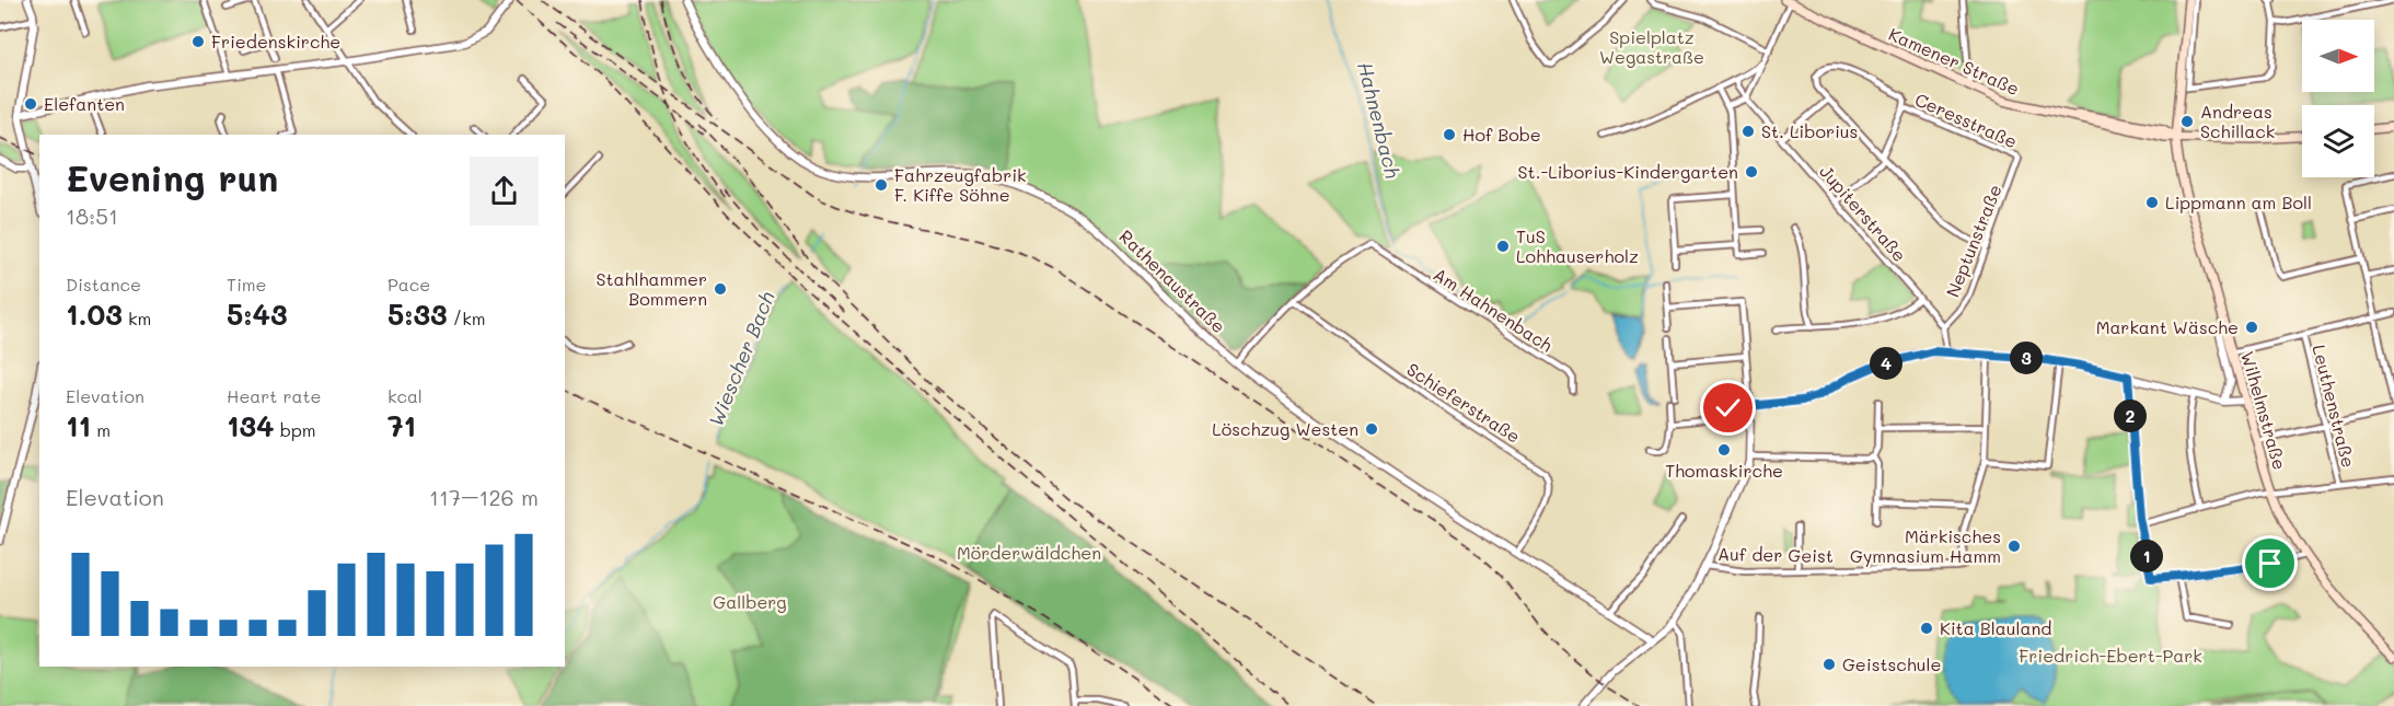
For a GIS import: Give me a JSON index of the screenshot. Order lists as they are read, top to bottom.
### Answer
{
  "streets": {
    "main road": ["Kamener Straße", "Wilhelmstraße"],
    "street": [
      "Ceresstraße",
      "Jupiterstraße",
      "Neptunstraße",
      "Rathenaustraße",
      "Am Hahnenbach",
      "Schieferstraße",
      "Leuthenstraße",
      "Auf der Geist"
    ]
  },
  "crossings": [
    ["Kamener Straße", "Wilhelmstraße"],
    ["Ceresstraße", "Neptunstraße"],
    ["Jupiterstraße", "Neptunstraße"],
    ["Rathenaustraße", "Schieferstraße"],
    ["Am Hahnenbach", "Schieferstraße"]
  ],
  "water": ["Hahnenbach", "Wiescher Bach"],
  "parks": [
    "Spielplatz Wegastraße",
    "Mörderwäldchen",
    "Gallberg",
    "Friedrich-Ebert-Park"
  ],
  "places": [
    "Friedenskirche",
    "Elefanten",
    "Andreas Schillack",
    "St. Liborius",
    "Hof Bobe",
    "St.-Liborius-Kindergarten",
    "Fahrzeugfabrik F. Kiffe Söhne",
    "Lippmann am Boll",
    "TuS Lohhauserholz",
    "Stahlhammer Bommern",
    "Markant Wäsche",
    "Löschzug Westen",
    "Thomaskirche",
    "Märkisches Gymnasium Hamm",
    "Kita Blauland",
    "Geistschule"
  ],
  "north": "right",
  "page": {
    "heading": ["Evening run", "18:51"],
    "stats": [
      ["Distance", "1.03 km"],
      ["Time", "5:43"],
      ["Pace", "5:33 /km"],
      ["Elevation", "11 m"],
      ["Heart rate", "134 bpm"],
      ["kcal", "71"]
    ],
    "pins": [
      "3",
      "4",
      "2",
      "1"
    ],
    "chart": ["Elevation", "117–126 m"]
  }
}
